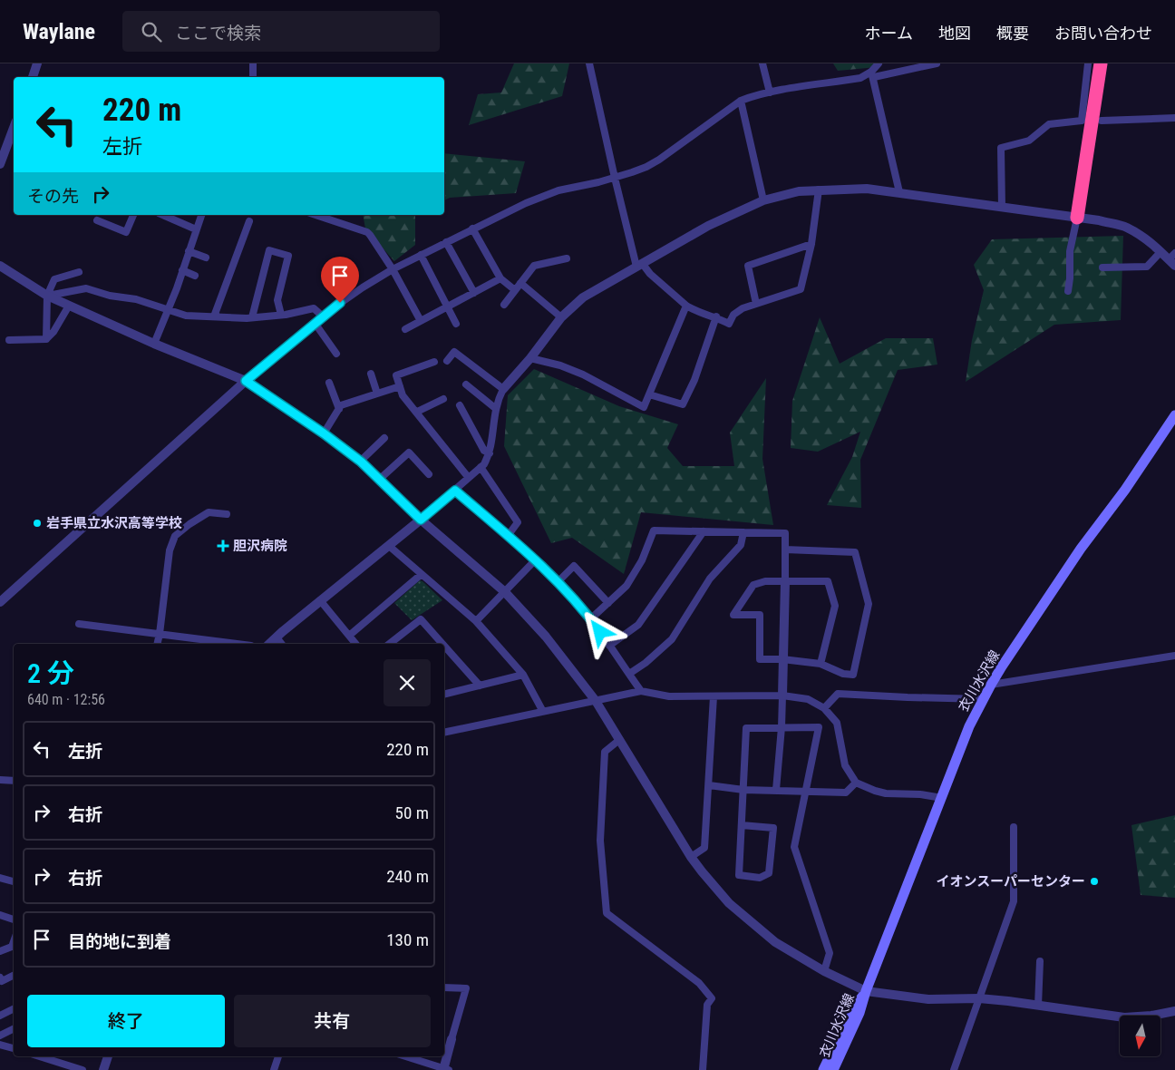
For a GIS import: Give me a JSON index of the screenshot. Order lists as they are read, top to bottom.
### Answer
{
  "streets": {
    "main road": ["衣川水沢線"]
  },
  "places": {
    "other": ["岩手県立水沢高等学校", "イオンスーパーセンター"],
    "health": ["胆沢病院"]
  },
  "north": "bottom",
  "page": {
    "header": "Waylane",
    "search": "ここで検索",
    "nav": [
      "ホーム",
      "地図",
      "概要",
      "お問い合わせ"
    ],
    "turn": ["220 m", "左折"],
    "then": "その先",
    "heading": ["2 分", "640 m · 12:56"],
    "list": [
      {
        "name": "左折",
        "value": "220 m"
      },
      {
        "name": "右折",
        "value": "50 m"
      },
      {
        "name": "右折",
        "value": "240 m"
      },
      {
        "name": "目的地に到着",
        "value": "130 m"
      }
    ],
    "buttons": ["終了", "共有"]
  }
}
